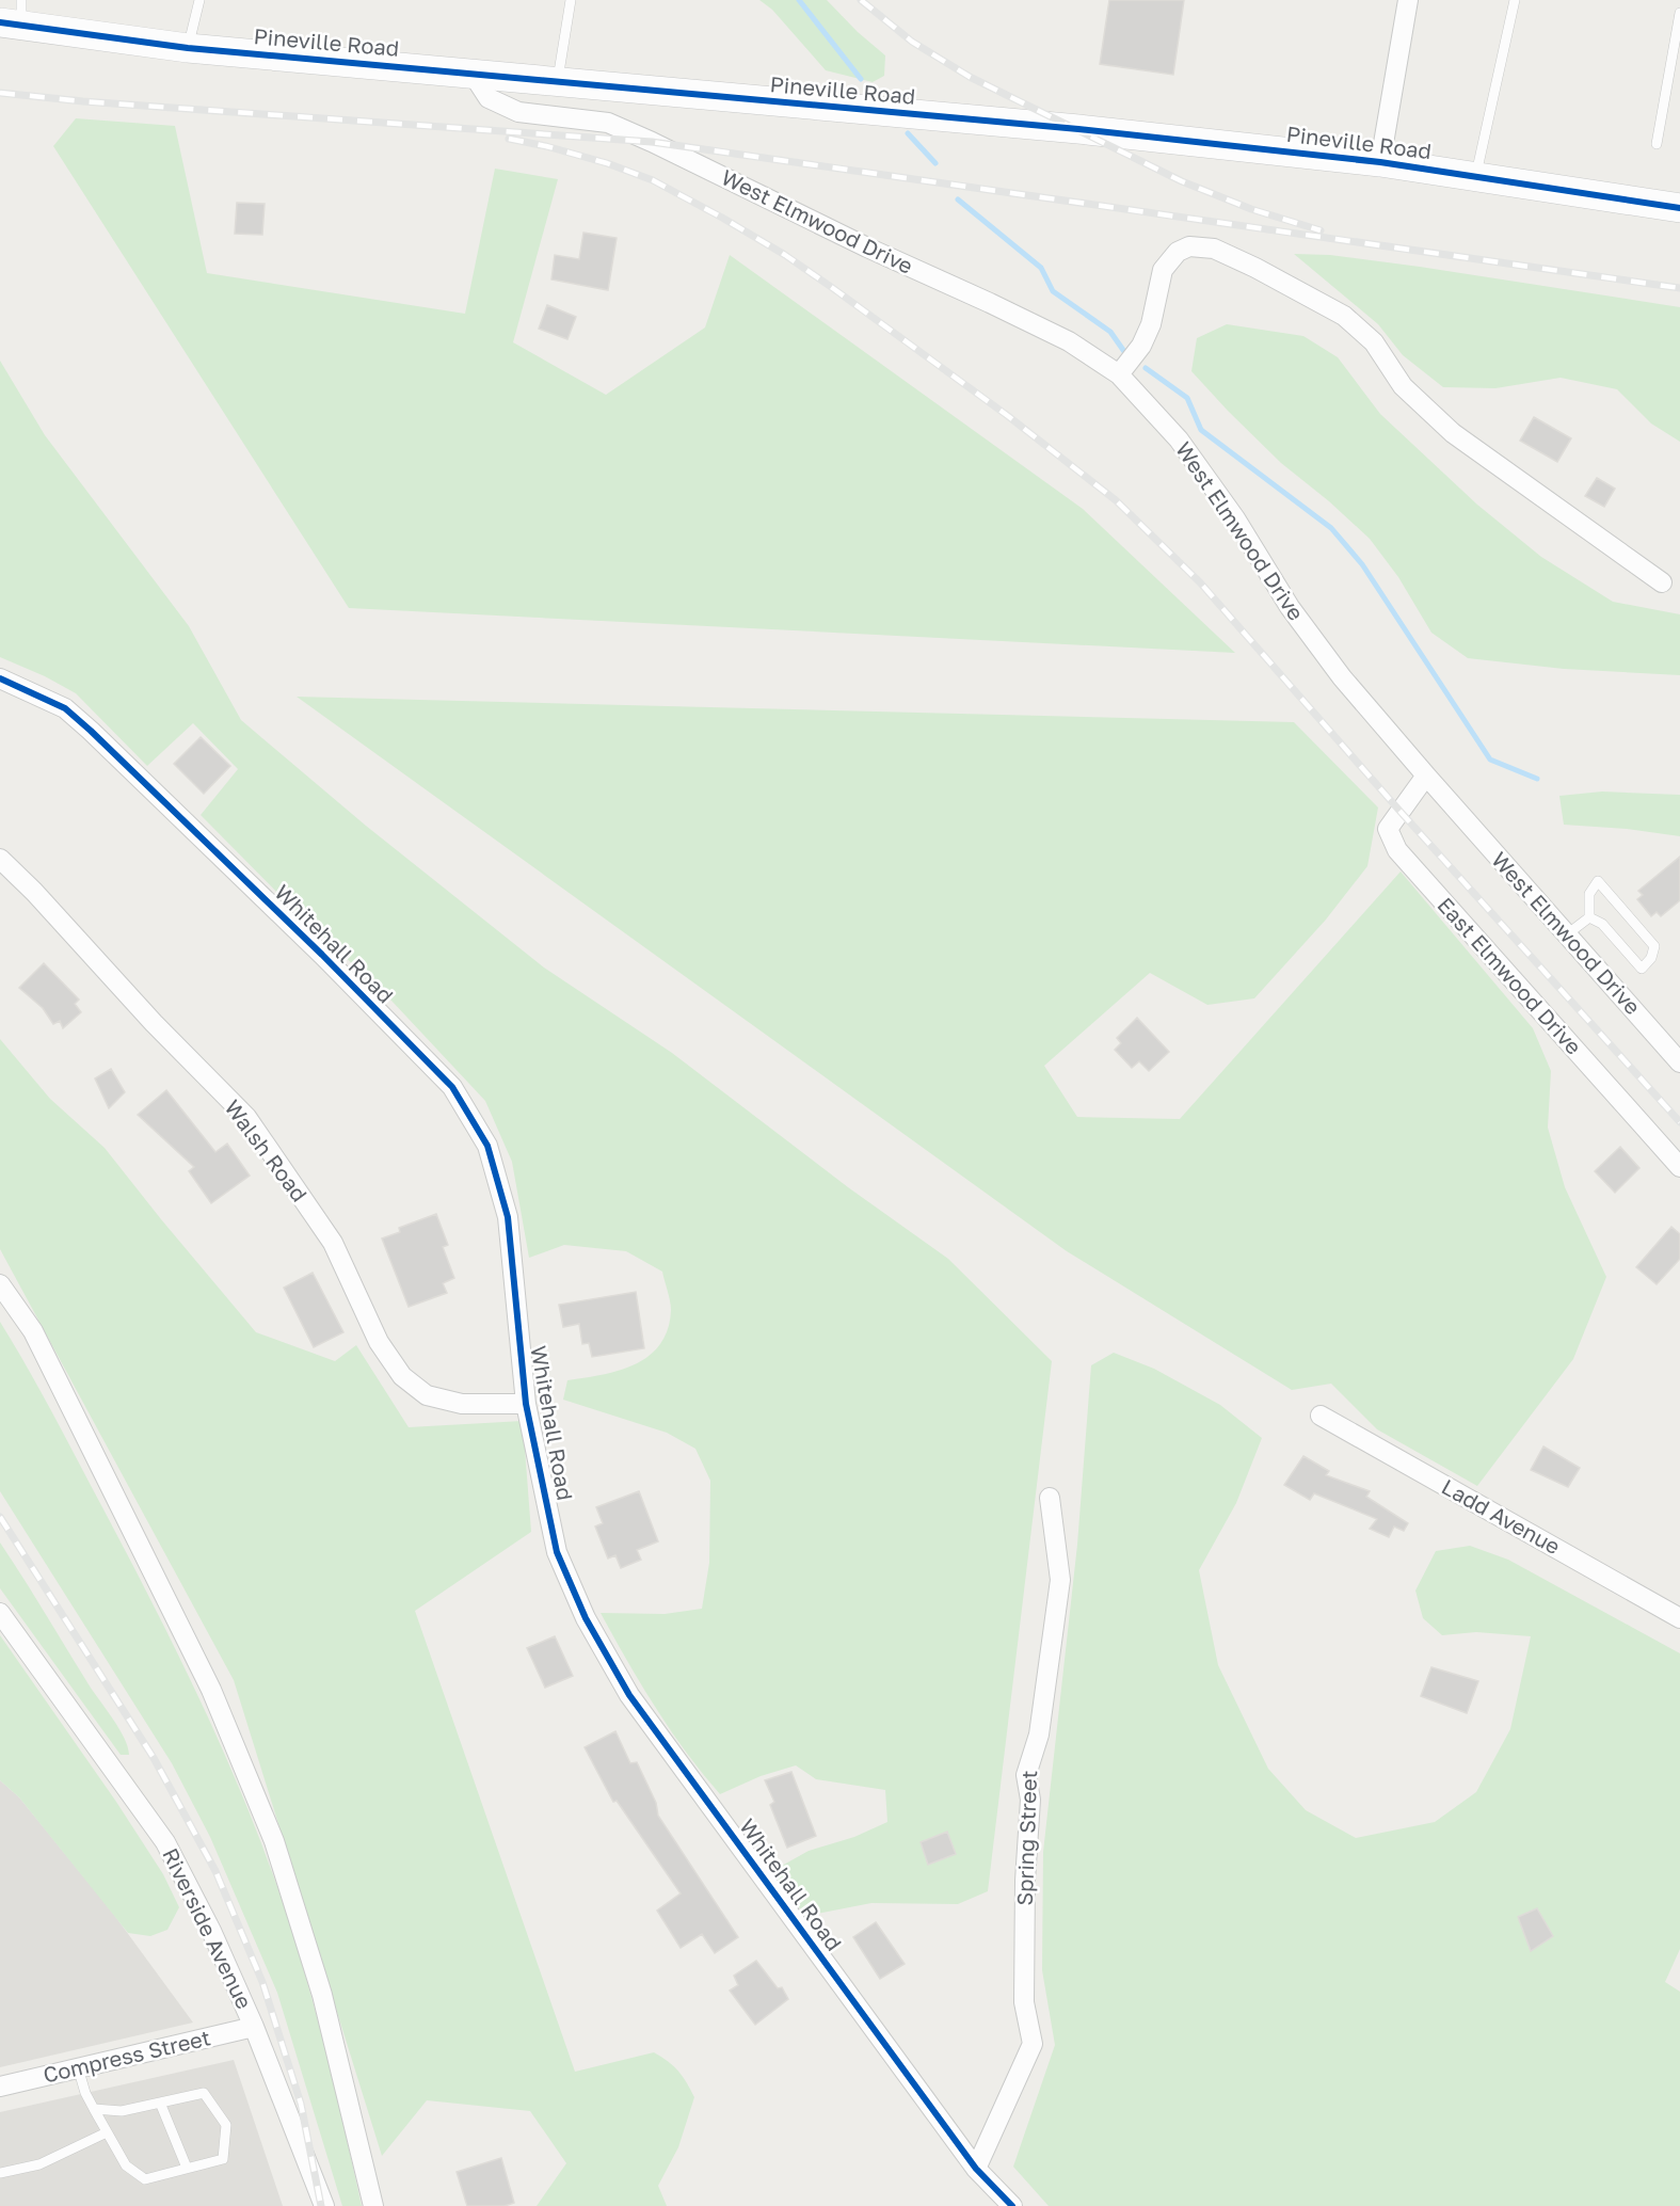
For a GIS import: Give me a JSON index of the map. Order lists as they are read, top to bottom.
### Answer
{
  "streets": {
    "main road": ["Pineville Road"],
    "street": [
      "West Elmwood Drive",
      "Whitehall Road",
      "East Elmwood Drive",
      "Walsh Road",
      "Ladd Avenue",
      "Spring Street",
      "Riverside Avenue",
      "Compress Street"
    ]
  },
  "crossings": [
    ["Pineville Road", "West Elmwood Drive"],
    ["West Elmwood Drive", "East Elmwood Drive"],
    ["Whitehall Road", "Walsh Road"],
    ["Whitehall Road", "Spring Street"],
    ["Riverside Avenue", "Compress Street"]
  ]
}
